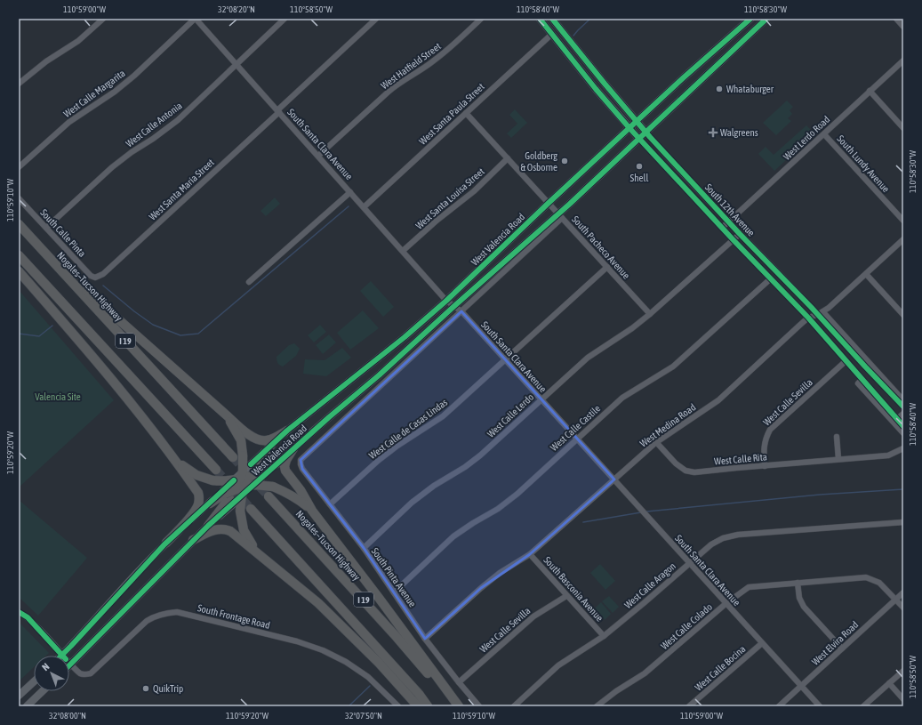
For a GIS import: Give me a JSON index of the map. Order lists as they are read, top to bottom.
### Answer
{
  "streets": {
    "highway": ["Nogales–Tucson Highway", "I 19"],
    "main road": ["South 12th Avenue", "West Valencia Road"],
    "street": [
      "West Hatfield Street",
      "West Calle Margarita",
      "West Santa Paula Street",
      "West Calle Antonia",
      "West Lerdo Road",
      "South Santa Clara Avenue",
      "South Lundy Avenue",
      "West Santa Maria Street",
      "West Santa Louisa Street",
      "South Calle Pinta",
      "South Pacheco Avenue",
      "West Calle Sevilla",
      "West Calle Lerdo",
      "West Medina Road",
      "West Calle Castile",
      "West Calle de Casas Lindas",
      "West Calle Rita",
      "South Pinta Avenue",
      "West Calle Aragon",
      "South Basconia Avenue",
      "South Frontage Road",
      "West Calle Colado",
      "West Elvira Road",
      "West Calle Bocina"
    ]
  },
  "crossings": [
    ["West Hatfield Street", "South Santa Clara Avenue"],
    ["West Calle Margarita", "South Santa Clara Avenue"],
    ["West Santa Paula Street", "South Santa Clara Avenue"],
    ["West Santa Paula Street", "South 12th Avenue"],
    ["West Santa Paula Street", "South Pacheco Avenue"],
    ["West Calle Antonia", "South Santa Clara Avenue"],
    ["West Calle Antonia", "South Calle Pinta"],
    ["West Lerdo Road", "South Lundy Avenue"],
    ["West Lerdo Road", "South 12th Avenue"],
    ["South Santa Clara Avenue", "West Santa Maria Street"],
    ["South Santa Clara Avenue", "West Santa Louisa Street"],
    ["South Santa Clara Avenue", "West Valencia Road"],
    ["South Santa Clara Avenue", "West Calle Lerdo"],
    ["South Santa Clara Avenue", "West Medina Road"],
    ["South Santa Clara Avenue", "West Calle Castile"],
    ["South Santa Clara Avenue", "West Calle de Casas Lindas"],
    ["South Santa Clara Avenue", "West Calle Aragon"],
    ["South Santa Clara Avenue", "West Calle Colado"],
    ["South Santa Clara Avenue", "West Elvira Road"],
    ["South Santa Clara Avenue", "West Calle Bocina"],
    ["West Santa Maria Street", "South Calle Pinta"],
    ["West Santa Louisa Street", "South Pacheco Avenue"],
    ["South 12th Avenue", "West Valencia Road"],
    ["South 12th Avenue", "West Calle Sevilla"],
    ["South 12th Avenue", "West Calle Lerdo"],
    ["South 12th Avenue", "West Medina Road"],
    ["South 12th Avenue", "West Calle Castile"],
    ["West Valencia Road", "South Pacheco Avenue"],
    ["West Valencia Road", "South Pinta Avenue"],
    ["South Pacheco Avenue", "West Calle Lerdo"],
    ["South Pacheco Avenue", "West Calle de Casas Lindas"],
    ["West Calle Sevilla", "West Calle Rita"],
    ["West Calle Sevilla", "South Pinta Avenue"],
    ["West Calle Sevilla", "South Basconia Avenue"],
    ["West Calle Lerdo", "South Pinta Avenue"],
    ["West Medina Road", "West Calle Rita"],
    ["West Medina Road", "South Pinta Avenue"],
    ["West Medina Road", "South Basconia Avenue"],
    ["West Calle Castile", "South Pinta Avenue"],
    ["West Calle de Casas Lindas", "South Pinta Avenue"],
    ["West Calle Aragon", "South Basconia Avenue"],
    ["West Calle Colado", "West Elvira Road"]
  ],
  "parks": ["Valencia Site"],
  "places": {
    "other": [
      "Whataburger",
      "Goldberg & Osborne",
      "Shell",
      "QuikTrip"
    ],
    "health": ["Walgreens"]
  },
  "north": "top left",
  "coordinates": [
    "110°59'00\"W",
    "32°08'20\"N",
    "110°58'50\"W",
    "110°58'40\"W",
    "110°58'30\"W",
    "110°59'10\"W",
    "110°59'20\"W",
    "32°08'00\"N",
    "32°07'50\"N"
  ]
}
